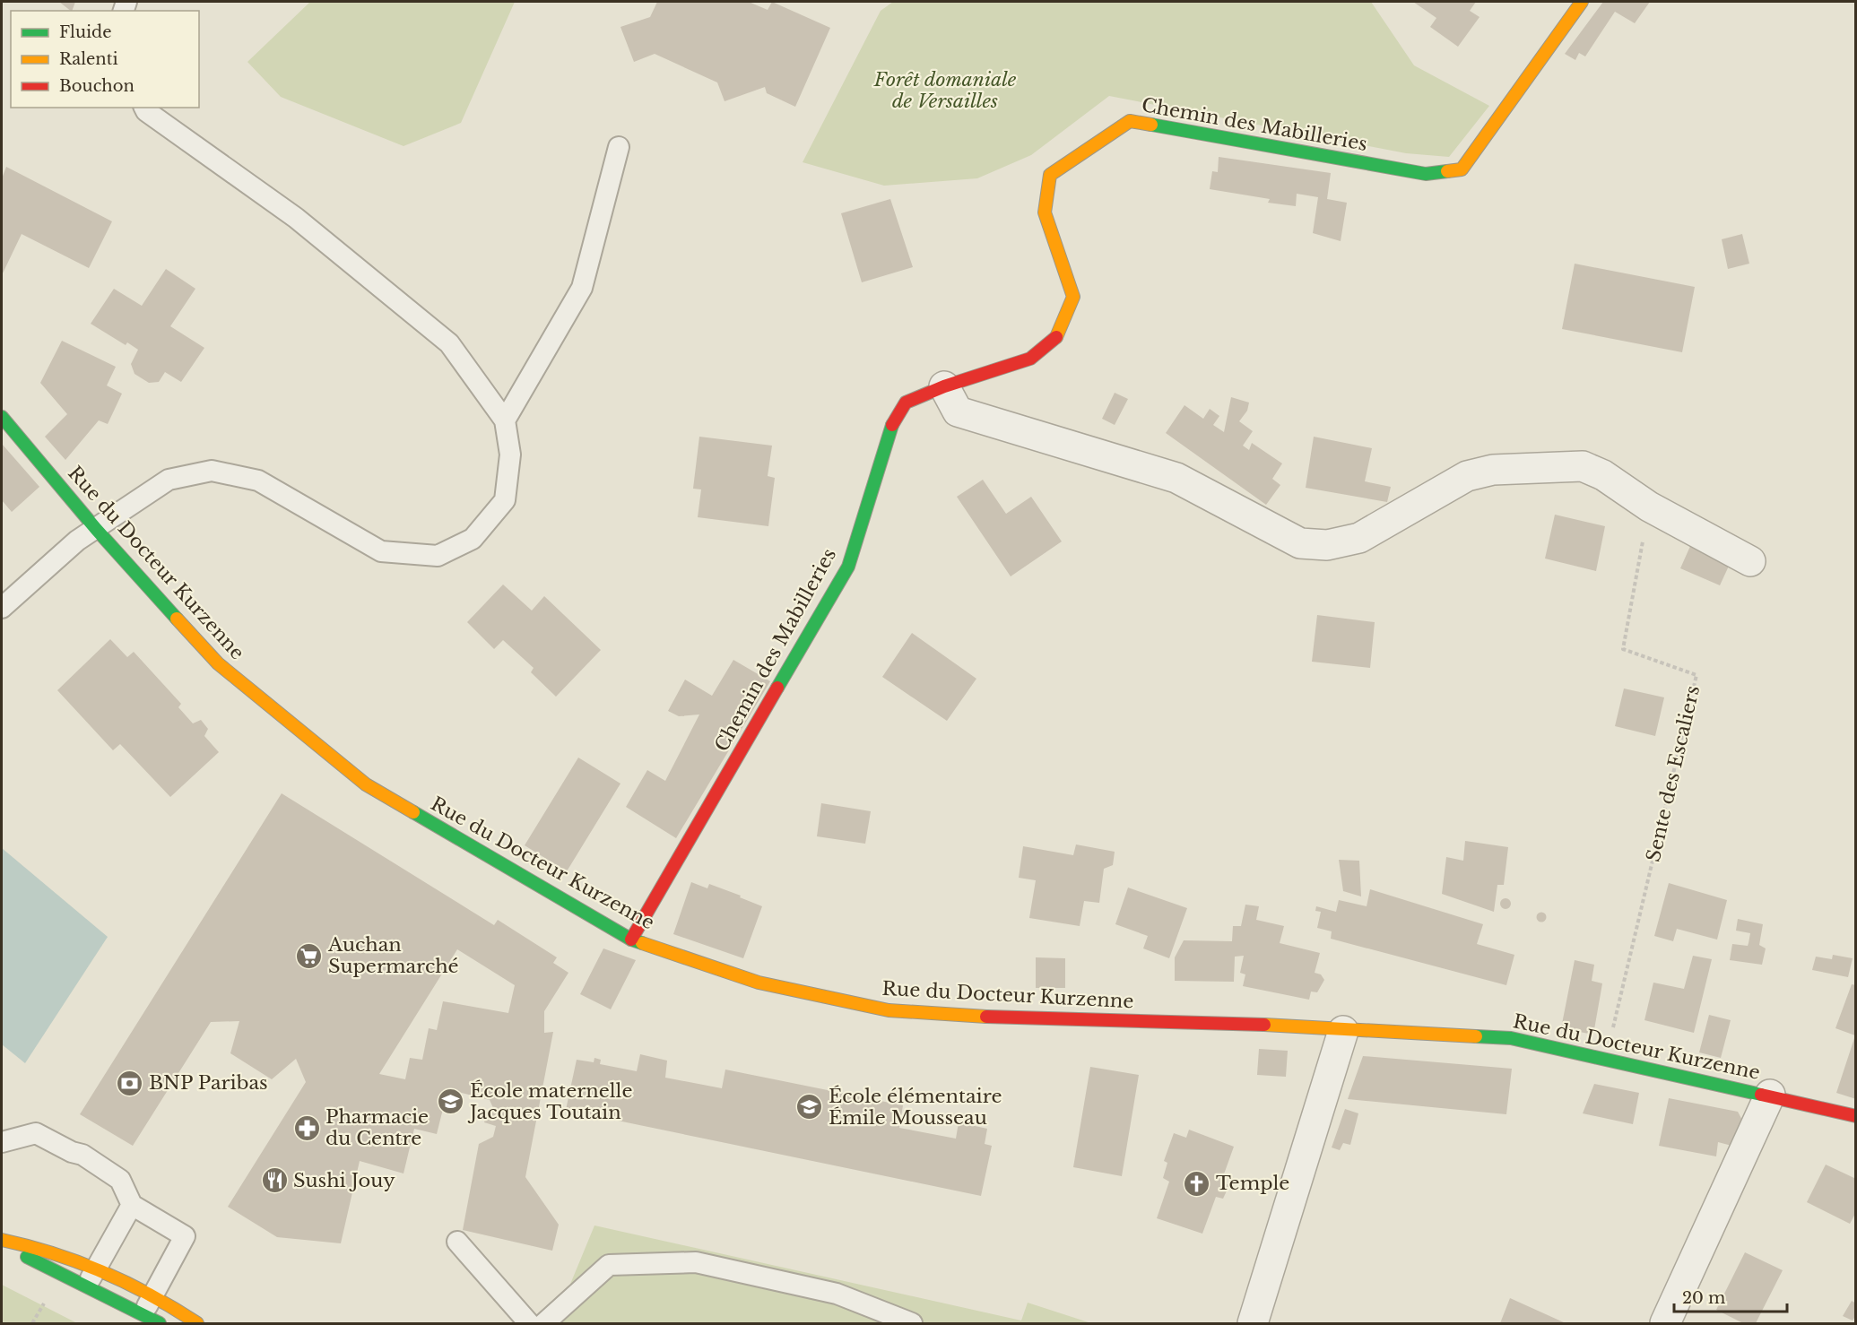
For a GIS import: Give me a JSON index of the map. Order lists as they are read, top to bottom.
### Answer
{
  "streets": {
    "street": ["Chemin des Mabilleries", "Rue du Docteur Kurzenne"],
    "path": ["Sente des Escaliers"]
  },
  "crossings": [
    ["Chemin des Mabilleries", "Rue du Docteur Kurzenne"],
    ["Rue du Docteur Kurzenne", "Sente des Escaliers"]
  ],
  "parks": ["Forêt domaniale de Versailles"],
  "places": {
    "supermarket": ["Auchan Supermarché"],
    "bank": ["BNP Paribas"],
    "school or university": ["École maternelle Jacques Toutain", "École élémentaire Émile Mousseau"],
    "pharmacy": ["Pharmacie du Centre"],
    "restaurant": ["Sushi Jouy"],
    "church": ["Temple"]
  },
  "legend": ["Fluide", "Ralenti", "Bouchon"],
  "scale_bar": "20 m"
}
